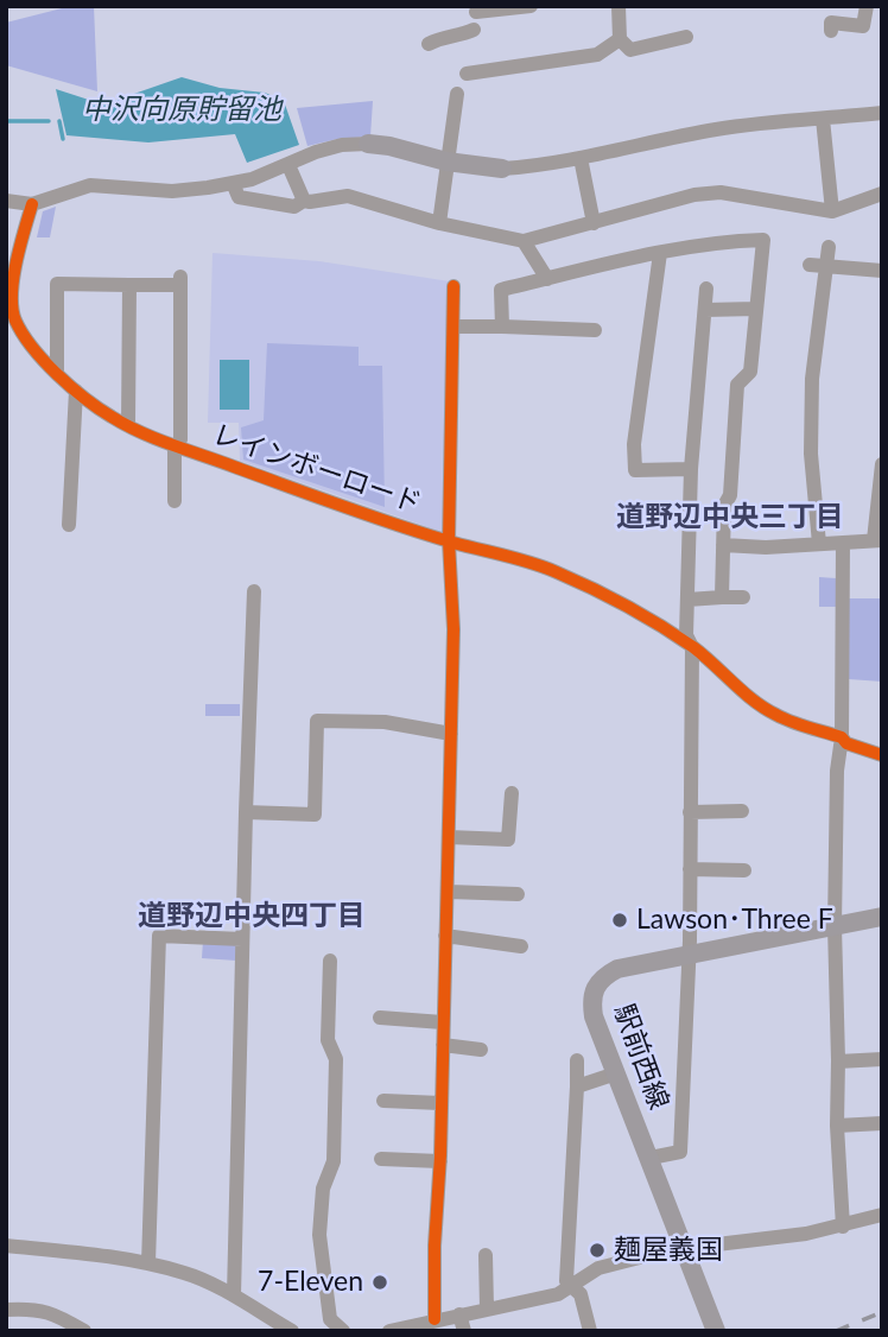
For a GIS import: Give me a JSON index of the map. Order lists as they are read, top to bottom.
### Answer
{
  "streets": {
    "street": ["レインボーロード", "駅前西線"]
  },
  "districts": ["道野辺中央三丁目", "道野辺中央四丁目"],
  "water": ["中沢向原貯留池"],
  "places": ["Lawson･Three F", "麺屋義国", "7-Eleven"]
}
